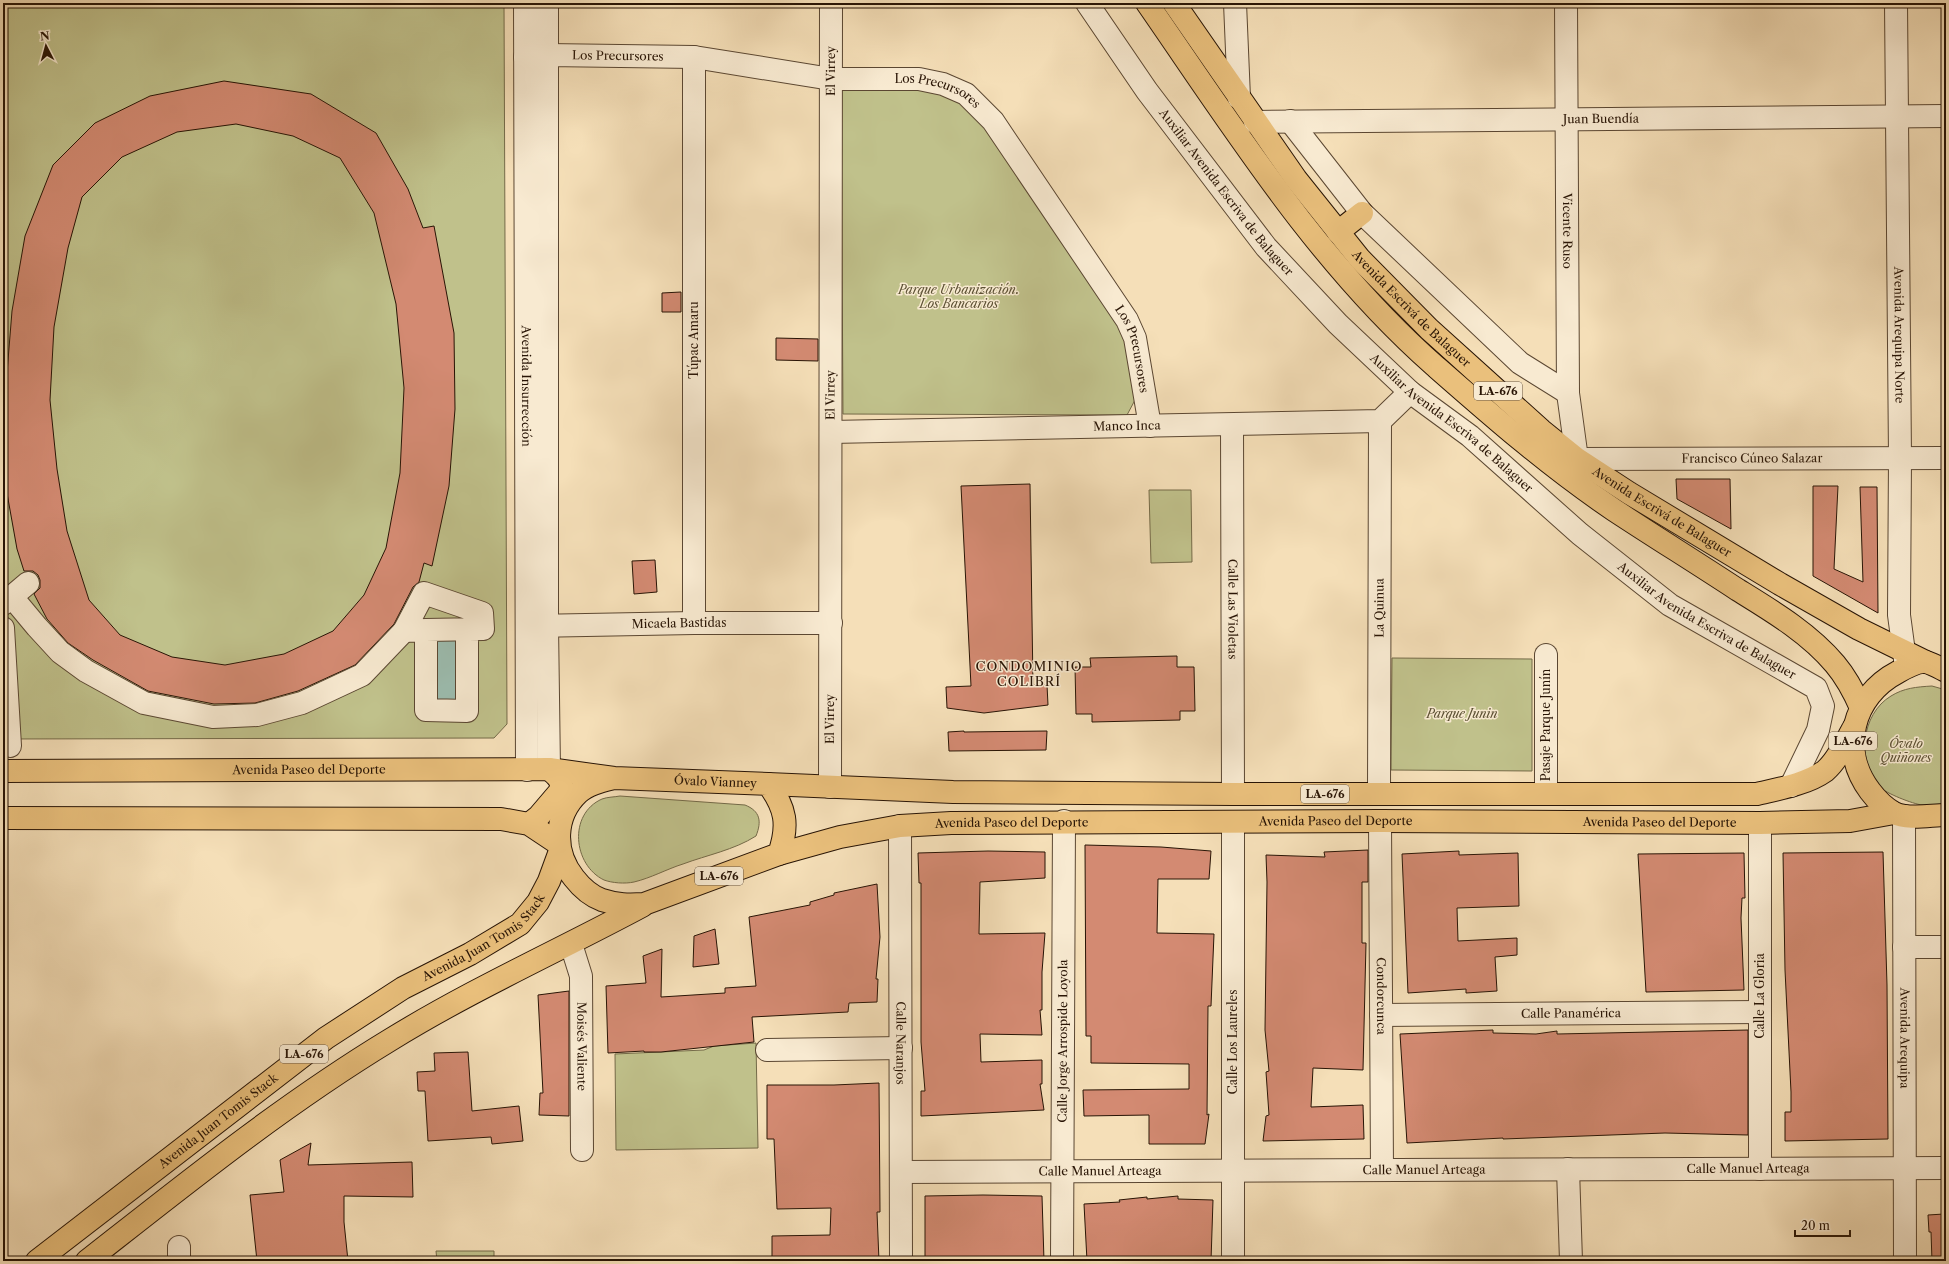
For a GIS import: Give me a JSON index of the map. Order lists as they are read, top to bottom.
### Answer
{
  "streets": {
    "main road": [
      "Avenida Escrivá de Balaguer",
      "LA-676",
      "Avenida Paseo del Deporte",
      "Óvalo Vianney",
      "Avenida Juan Tomis Stack"
    ],
    "street": [
      "Los Precursores",
      "El Virrey",
      "Juan Buendía",
      "Auxiliar Avenida Escriva de Balaguer",
      "Vicente Ruso",
      "Avenida Arequipa Norte",
      "Túpac Amaru",
      "Avenida Insurrección",
      "Manco Inca",
      "Francisco Cúneo Salazar",
      "La Quinua",
      "Calle Las Violetas",
      "Micaela Bastidas",
      "Pasaje Parque Junín",
      "Condorcunca",
      "Calle La Gloria",
      "Calle Panamérica",
      "Avenida Arequipa",
      "Calle Jorge Arrospide Loyola",
      "Calle Los Laureles",
      "Calle Naranjos",
      "Moisés Valiente",
      "Calle Manuel Arteaga"
    ]
  },
  "crossings": [
    ["Los Precursores", "El Virrey"],
    ["Los Precursores", "Túpac Amaru"],
    ["Los Precursores", "Avenida Insurrección"],
    ["Los Precursores", "Manco Inca"],
    ["El Virrey", "LA-676"],
    ["El Virrey", "Manco Inca"],
    ["El Virrey", "Micaela Bastidas"],
    ["Juan Buendía", "Vicente Ruso"],
    ["Juan Buendía", "Avenida Escrivá de Balaguer"],
    ["Juan Buendía", "Avenida Arequipa Norte"],
    ["Auxiliar Avenida Escriva de Balaguer", "LA-676"],
    ["Vicente Ruso", "Avenida Escrivá de Balaguer"],
    ["Vicente Ruso", "Francisco Cúneo Salazar"],
    ["Avenida Escrivá de Balaguer", "Avenida Arequipa Norte"],
    ["Avenida Escrivá de Balaguer", "LA-676"],
    ["Avenida Escrivá de Balaguer", "Francisco Cúneo Salazar"],
    ["Avenida Arequipa Norte", "LA-676"],
    ["Avenida Arequipa Norte", "Francisco Cúneo Salazar"],
    ["Túpac Amaru", "Micaela Bastidas"],
    ["Avenida Insurrección", "Micaela Bastidas"],
    ["Avenida Insurrección", "Avenida Paseo del Deporte"],
    ["LA-676", "La Quinua"],
    ["LA-676", "Calle Las Violetas"],
    ["LA-676", "Pasaje Parque Junín"],
    ["LA-676", "Avenida Paseo del Deporte"],
    ["LA-676", "Óvalo Vianney"],
    ["LA-676", "Avenida Arequipa"],
    ["LA-676", "Moisés Valiente"],
    ["Manco Inca", "La Quinua"],
    ["Manco Inca", "Calle Las Violetas"],
    ["Avenida Paseo del Deporte", "Óvalo Vianney"],
    ["Avenida Paseo del Deporte", "Condorcunca"],
    ["Avenida Paseo del Deporte", "Calle La Gloria"],
    ["Avenida Paseo del Deporte", "Avenida Arequipa"],
    ["Avenida Paseo del Deporte", "Calle Jorge Arrospide Loyola"],
    ["Avenida Paseo del Deporte", "Calle Los Laureles"],
    ["Avenida Paseo del Deporte", "Calle Naranjos"],
    ["Óvalo Vianney", "Avenida Juan Tomis Stack"],
    ["Condorcunca", "Calle Panamérica"],
    ["Condorcunca", "Calle Manuel Arteaga"],
    ["Calle La Gloria", "Calle Panamérica"],
    ["Calle La Gloria", "Calle Manuel Arteaga"],
    ["Avenida Arequipa", "Calle Manuel Arteaga"],
    ["Calle Jorge Arrospide Loyola", "Calle Manuel Arteaga"],
    ["Calle Los Laureles", "Calle Manuel Arteaga"],
    ["Calle Naranjos", "Calle Manuel Arteaga"]
  ],
  "districts": ["CONDOMINIO COLIBRÍ"],
  "parks": ["Parque Urbanización. Los Bancarios", "Parque Junin", "Óvalo Quiñones"],
  "scale_bar": "20 m",
  "north": "top"
}
